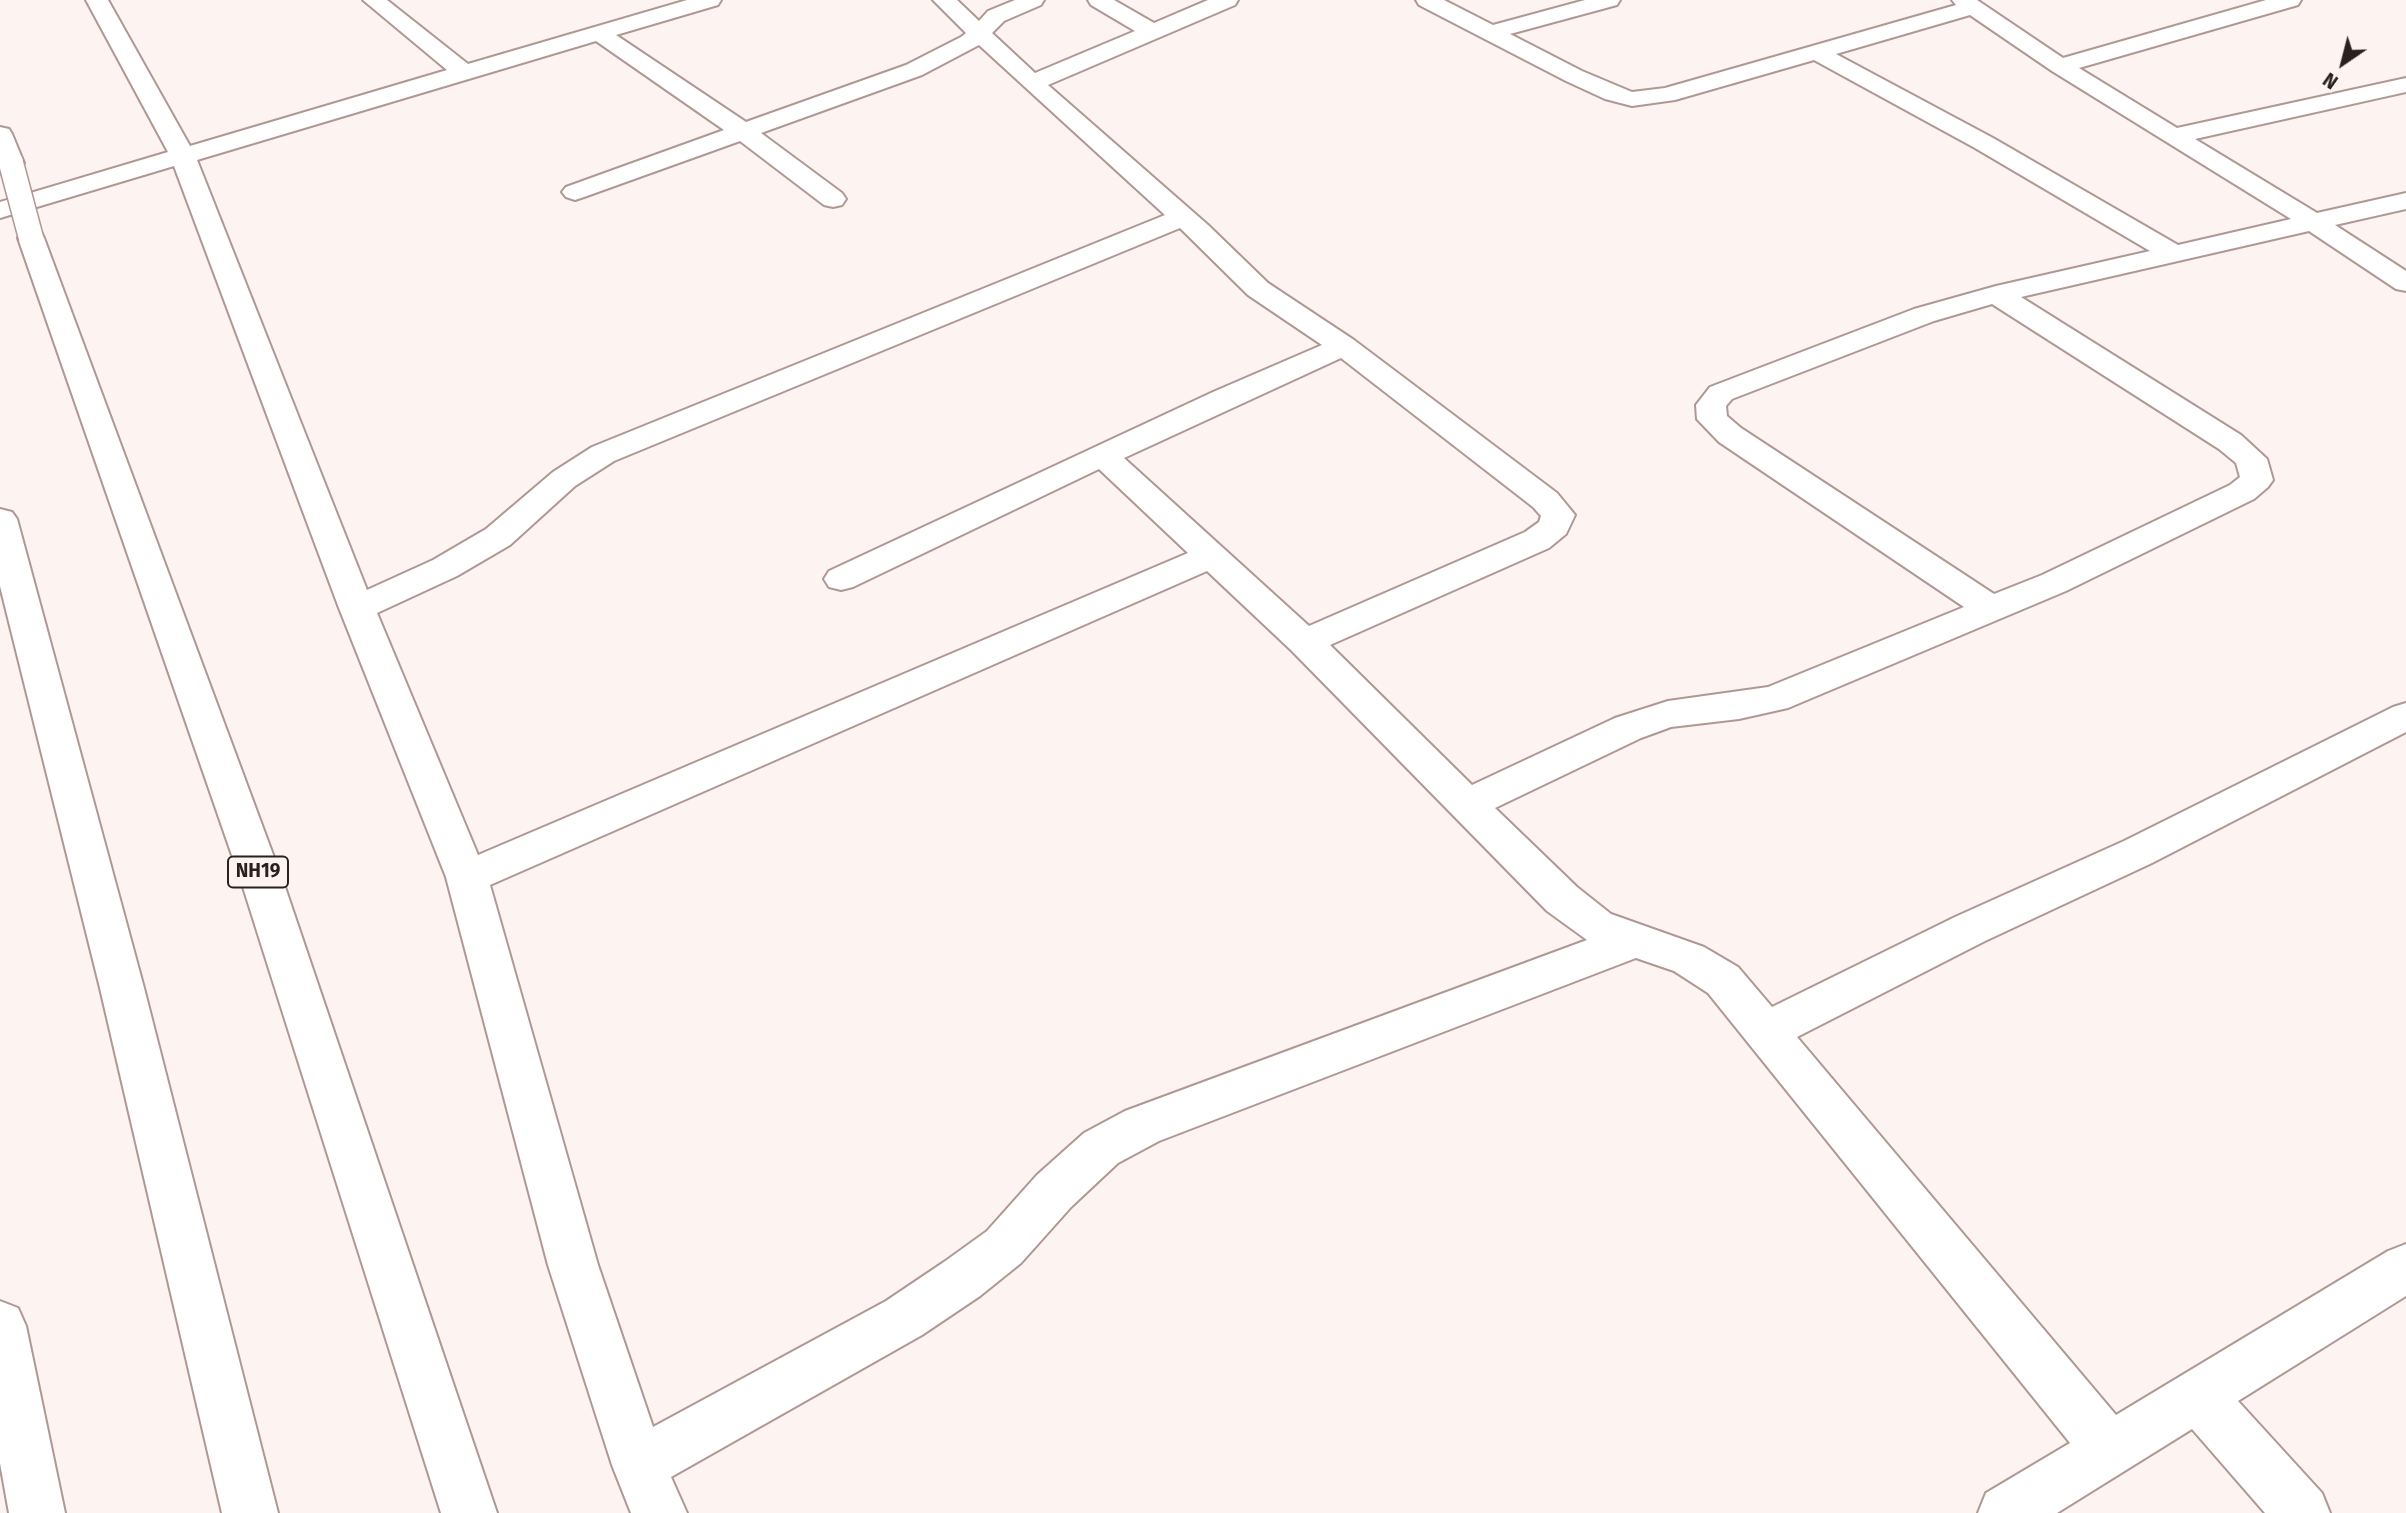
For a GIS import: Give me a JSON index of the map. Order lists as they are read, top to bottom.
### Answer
{
  "streets": {
    "main road": ["NH19"]
  },
  "north": "bottom left"
}
